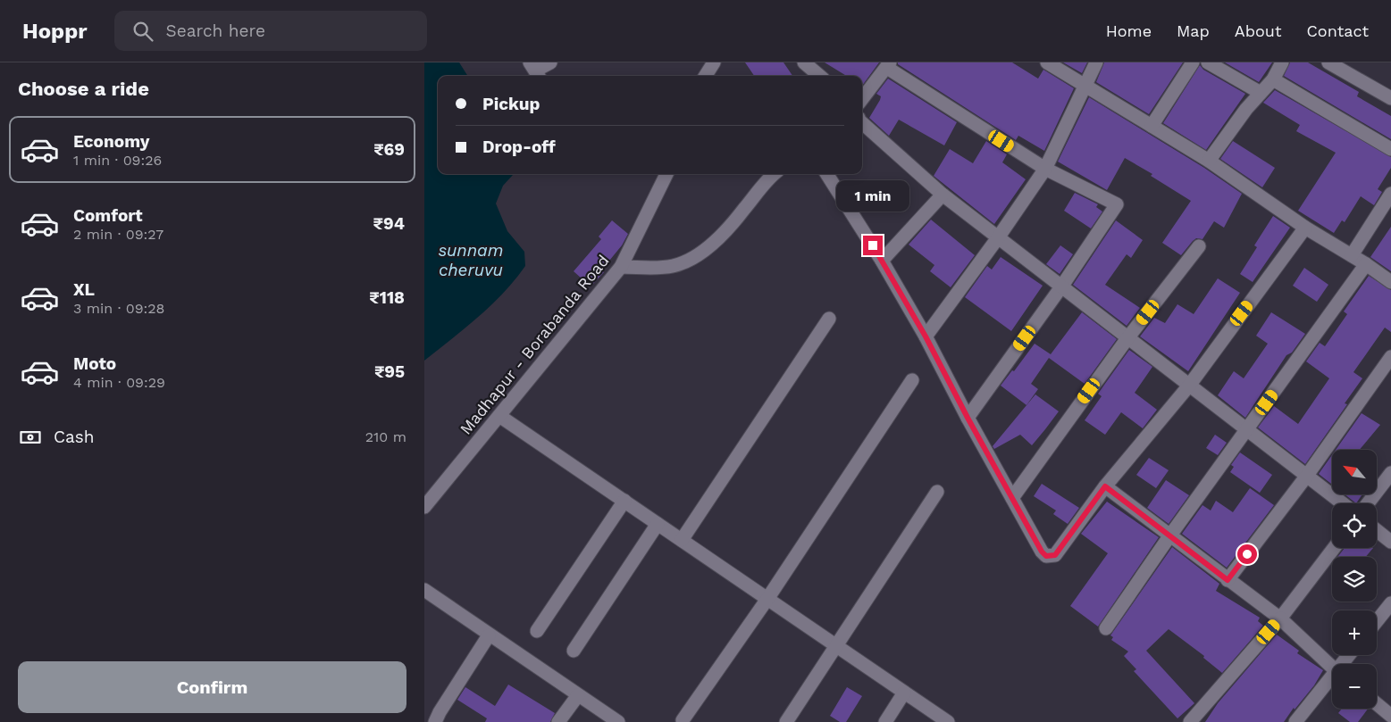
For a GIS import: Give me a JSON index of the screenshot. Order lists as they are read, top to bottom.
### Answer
{
  "streets": {
    "street": ["Madhapur - Borabanda Road"]
  },
  "water": ["sunnam cheruvu"],
  "north": "top left",
  "page": {
    "header": "Hoppr",
    "search": "Search here",
    "nav": [
      "Home",
      "Map",
      "About",
      "Contact"
    ],
    "heading": "Choose a ride",
    "banner": ["Pickup", "Drop-off"],
    "list": [
      {
        "name": "Economy",
        "note": "1 min · 09:26",
        "value": "₹69"
      },
      {
        "name": "Comfort",
        "note": "2 min · 09:27",
        "value": "₹94"
      },
      {
        "name": "XL",
        "note": "3 min · 09:28",
        "value": "₹118"
      },
      {
        "name": "Moto",
        "note": "4 min · 09:29",
        "value": "₹95"
      }
    ],
    "bubble": "1 min",
    "pay": ["Cash", "210 m"],
    "map_buttons": ["+", "−"],
    "buttons": "Confirm"
  }
}
